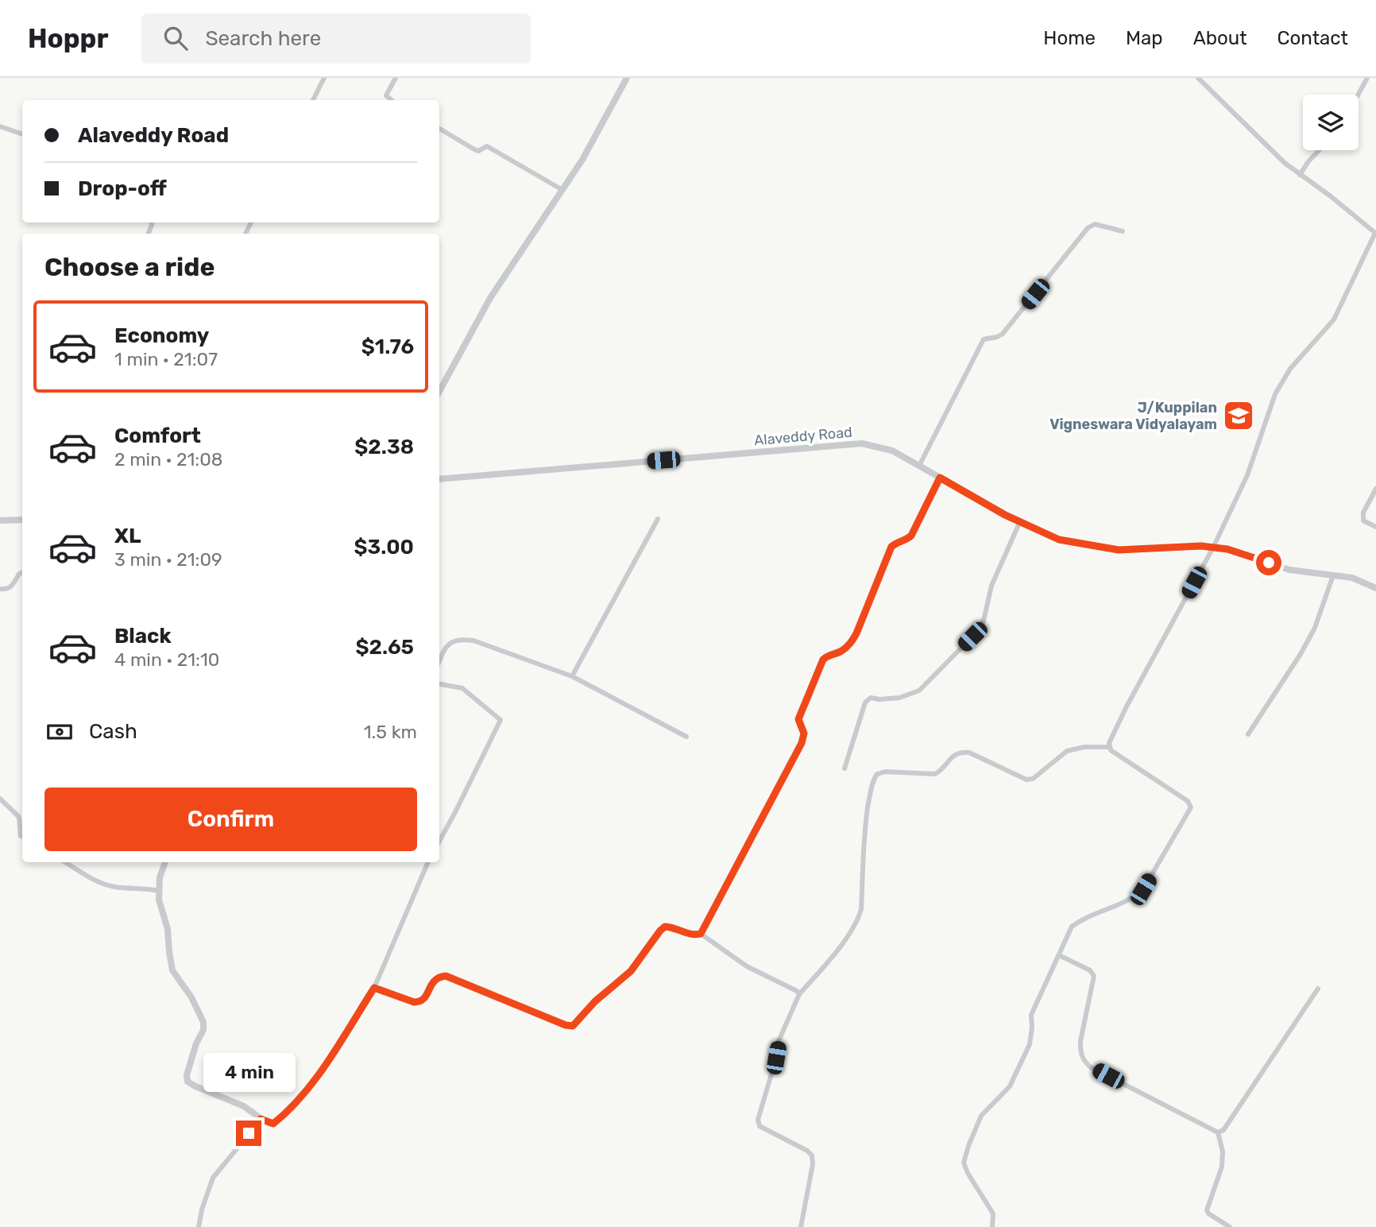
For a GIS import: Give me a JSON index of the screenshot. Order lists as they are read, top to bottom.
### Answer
{
  "streets": {
    "street": ["Alaveddy Road"]
  },
  "places": {
    "school or university": ["J/Kuppilan Vigneswara Vidyalayam"]
  },
  "page": {
    "header": "Hoppr",
    "search": "Search here",
    "nav": [
      "Home",
      "Map",
      "About",
      "Contact"
    ],
    "banner": ["Alaveddy Road", "Drop-off"],
    "heading": "Choose a ride",
    "list": [
      {
        "name": "Economy",
        "note": "1 min · 21:07",
        "value": "$1.76"
      },
      {
        "name": "Comfort",
        "note": "2 min · 21:08",
        "value": "$2.38"
      },
      {
        "name": "XL",
        "note": "3 min · 21:09",
        "value": "$3.00"
      },
      {
        "name": "Black",
        "note": "4 min · 21:10",
        "value": "$2.65"
      }
    ],
    "pay": ["Cash", "1.5 km"],
    "buttons": "Confirm",
    "bubble": "4 min"
  }
}
